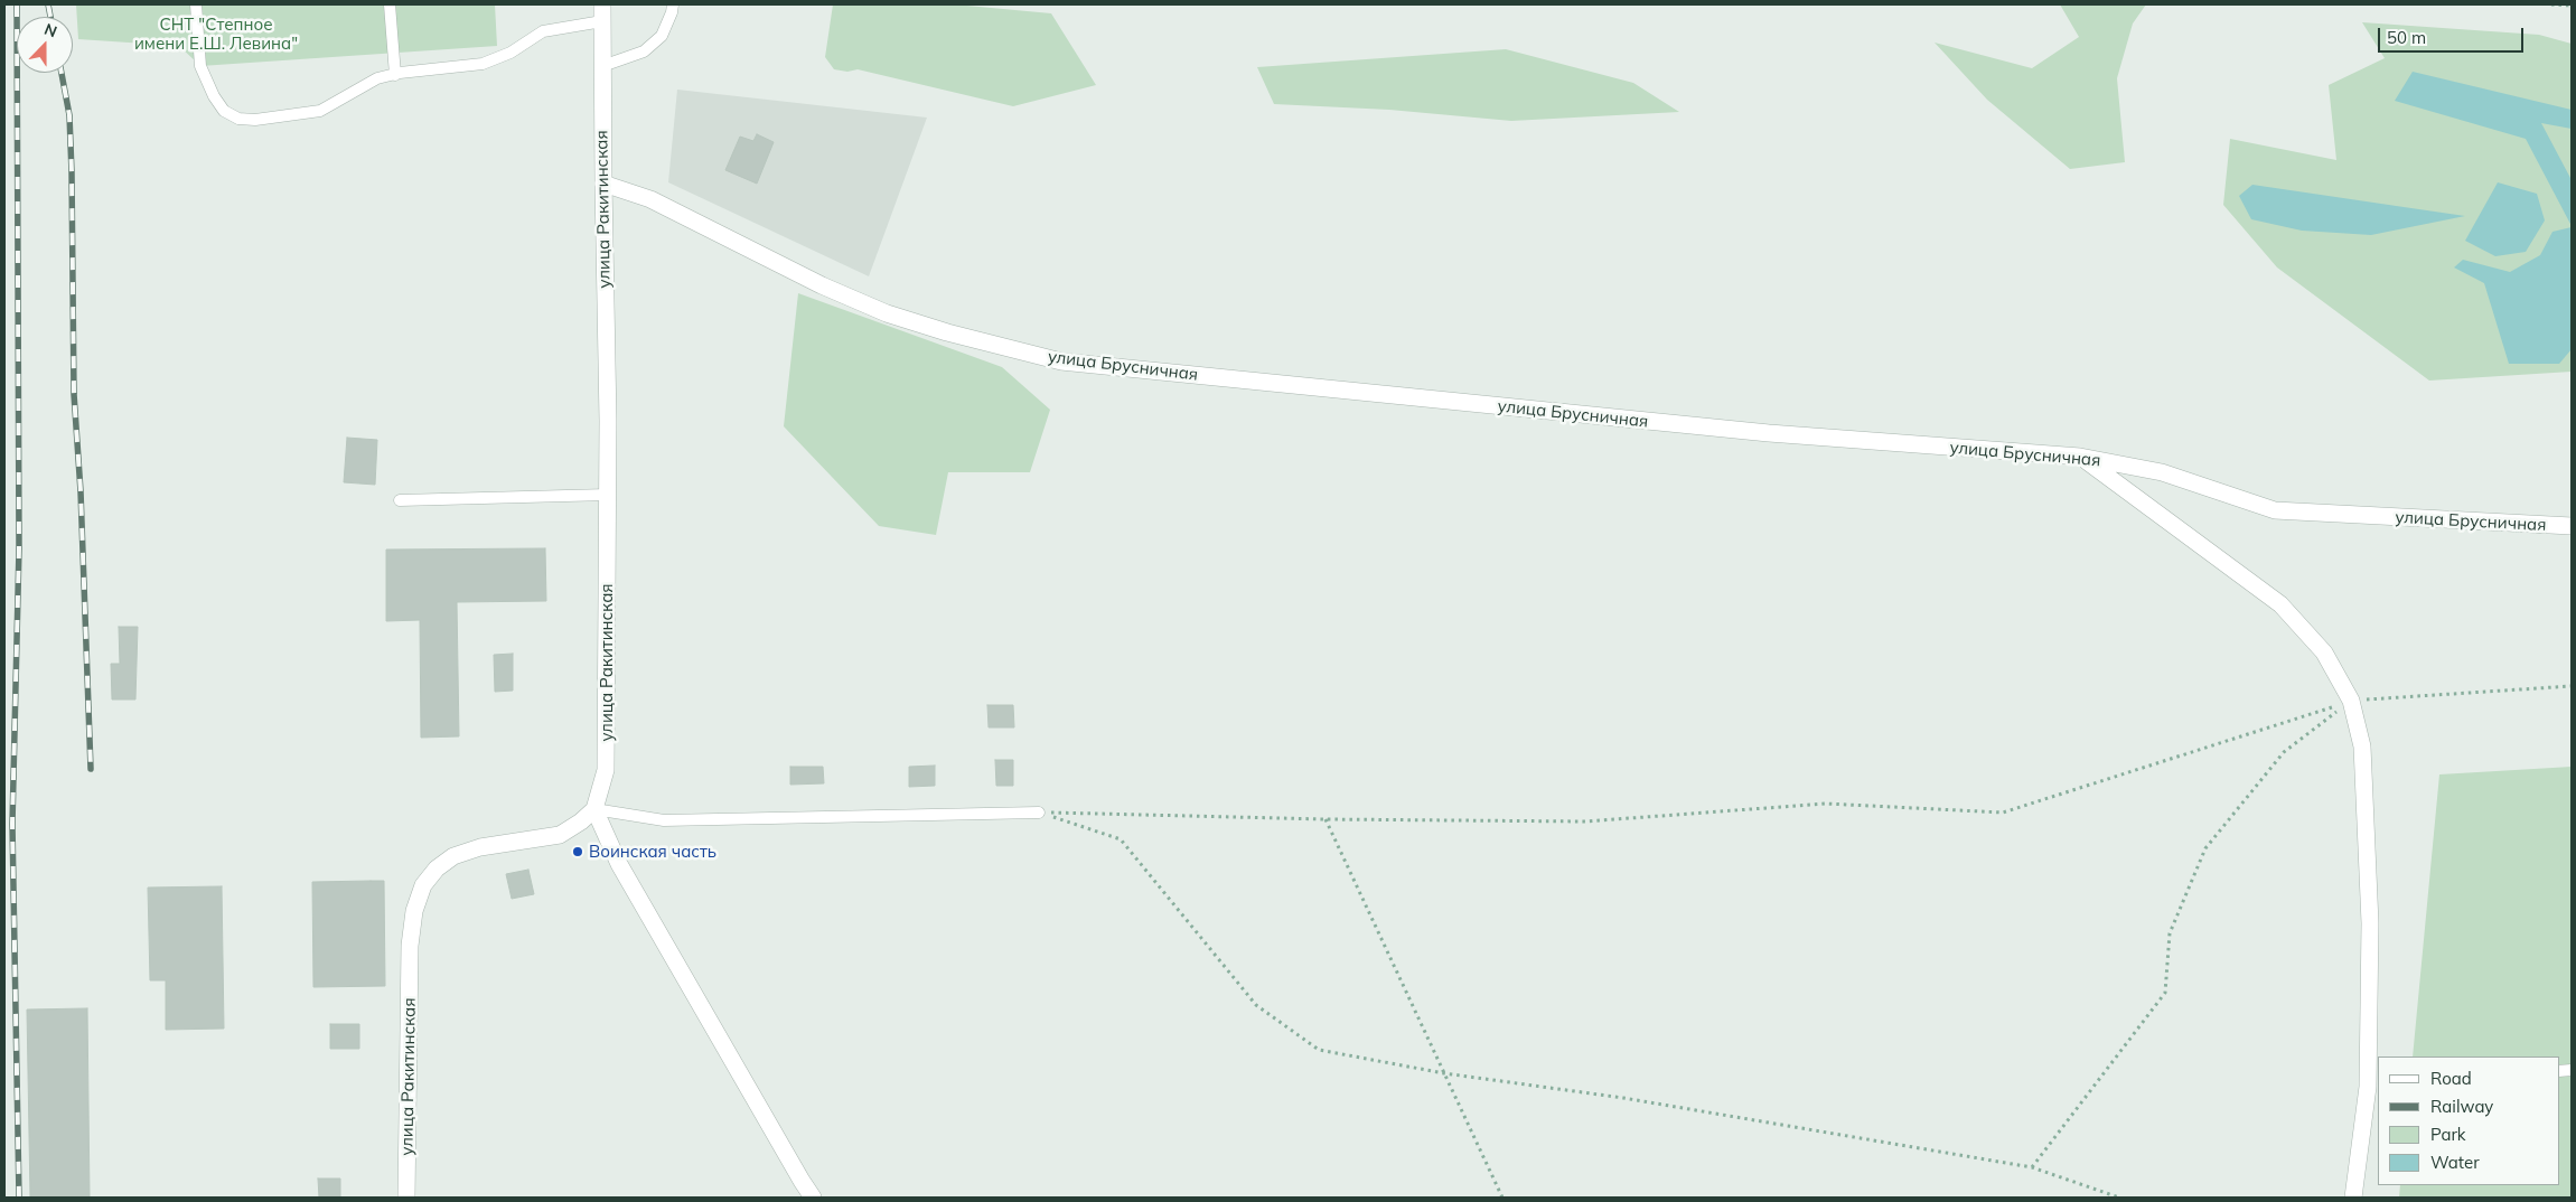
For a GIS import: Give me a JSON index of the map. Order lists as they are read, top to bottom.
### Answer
{
  "streets": {
    "street": ["улица Ракитинская", "улица Брусничная"]
  },
  "crossings": [
    ["улица Ракитинская", "улица Брусничная"]
  ],
  "parks": ["СНТ \"Степное имени Е.Ш. Левина\""],
  "places": ["Воинская часть"],
  "legend": [
    "Road",
    "Railway",
    "Park",
    "Water"
  ],
  "scale_bar": "50 m",
  "north": "top"
}
